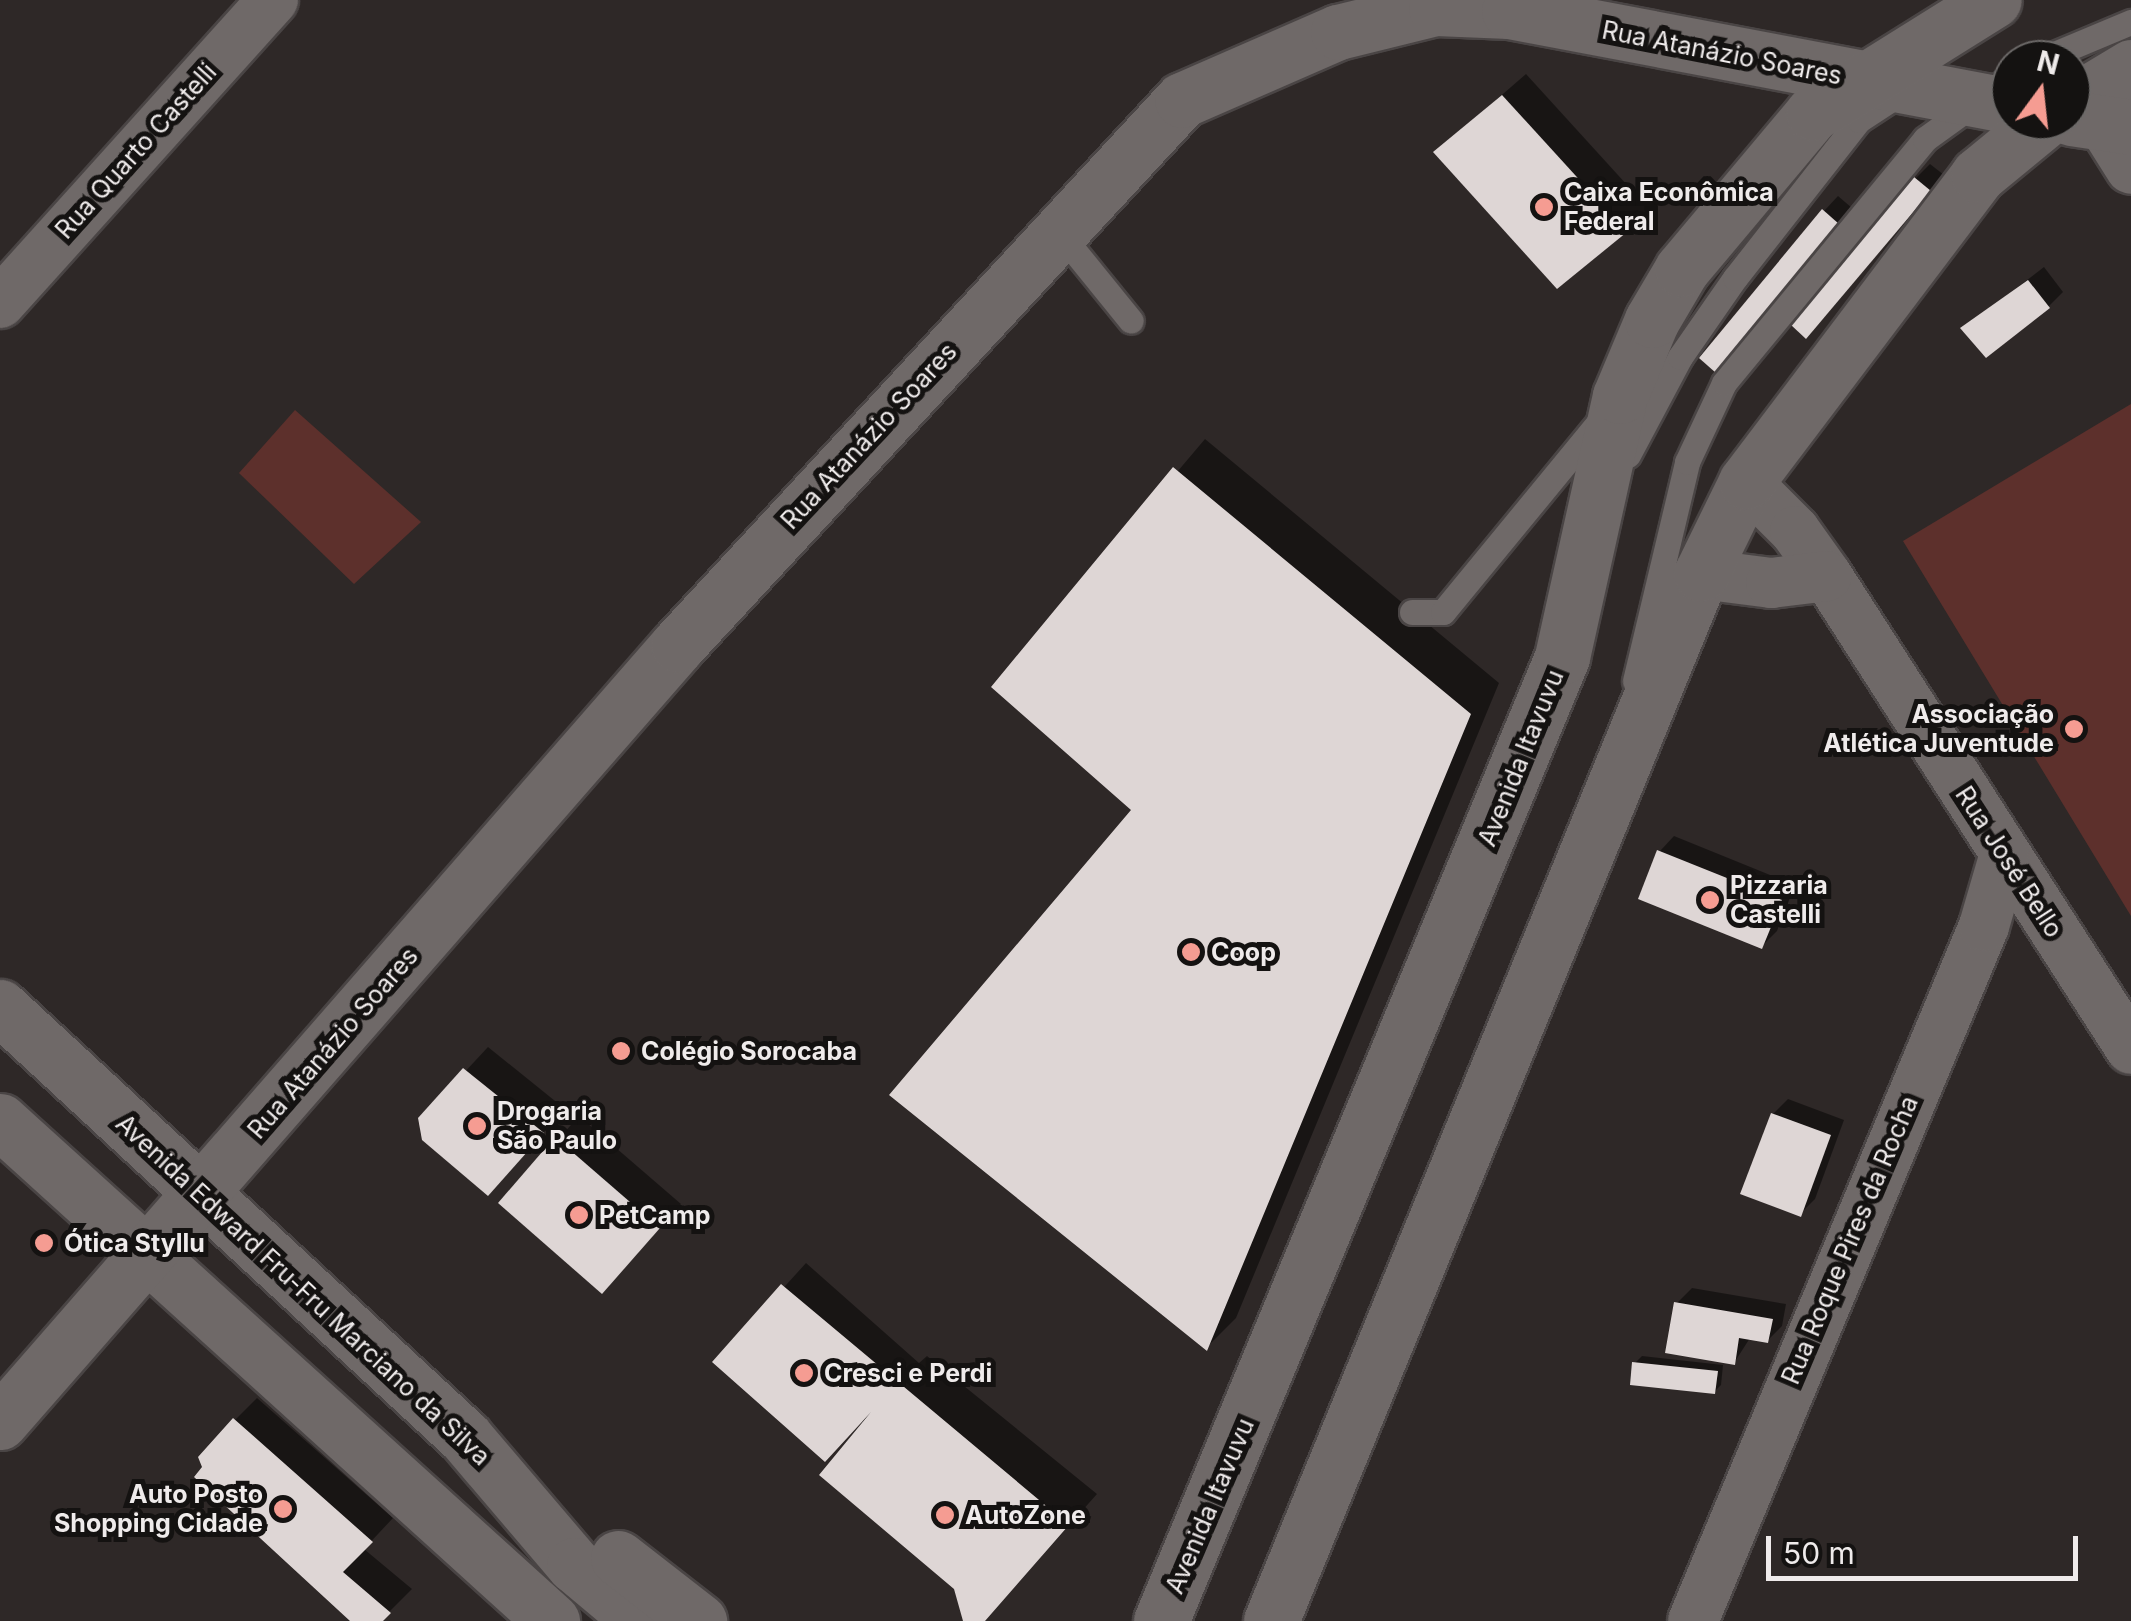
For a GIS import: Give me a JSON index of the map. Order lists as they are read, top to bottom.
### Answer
{
  "streets": {
    "main road": ["Rua Atanázio Soares", "Avenida Itavuvu", "Avenida Edward Fru-Fru Marciano da Silva"],
    "street": ["Rua Quarto Castelli", "Rua José Bello", "Rua Roque Pires da Rocha"]
  },
  "crossings": [
    ["Rua Atanázio Soares", "Avenida Itavuvu"],
    ["Rua Atanázio Soares", "Avenida Edward Fru-Fru Marciano da Silva"],
    ["Rua José Bello", "Rua Roque Pires da Rocha"]
  ],
  "places": [
    "Caixa Econômica Federal",
    "Associação Atlética Juventude",
    "Pizzaria Castelli",
    "Coop",
    "Colégio Sorocaba",
    "Drogaria São Paulo",
    "PetCamp",
    "Ótica Styllu",
    "Cresci e Perdi",
    "Auto Posto Shopping Cidade",
    "AutoZone"
  ],
  "scale_bar": "50 m",
  "north": "top"
}
